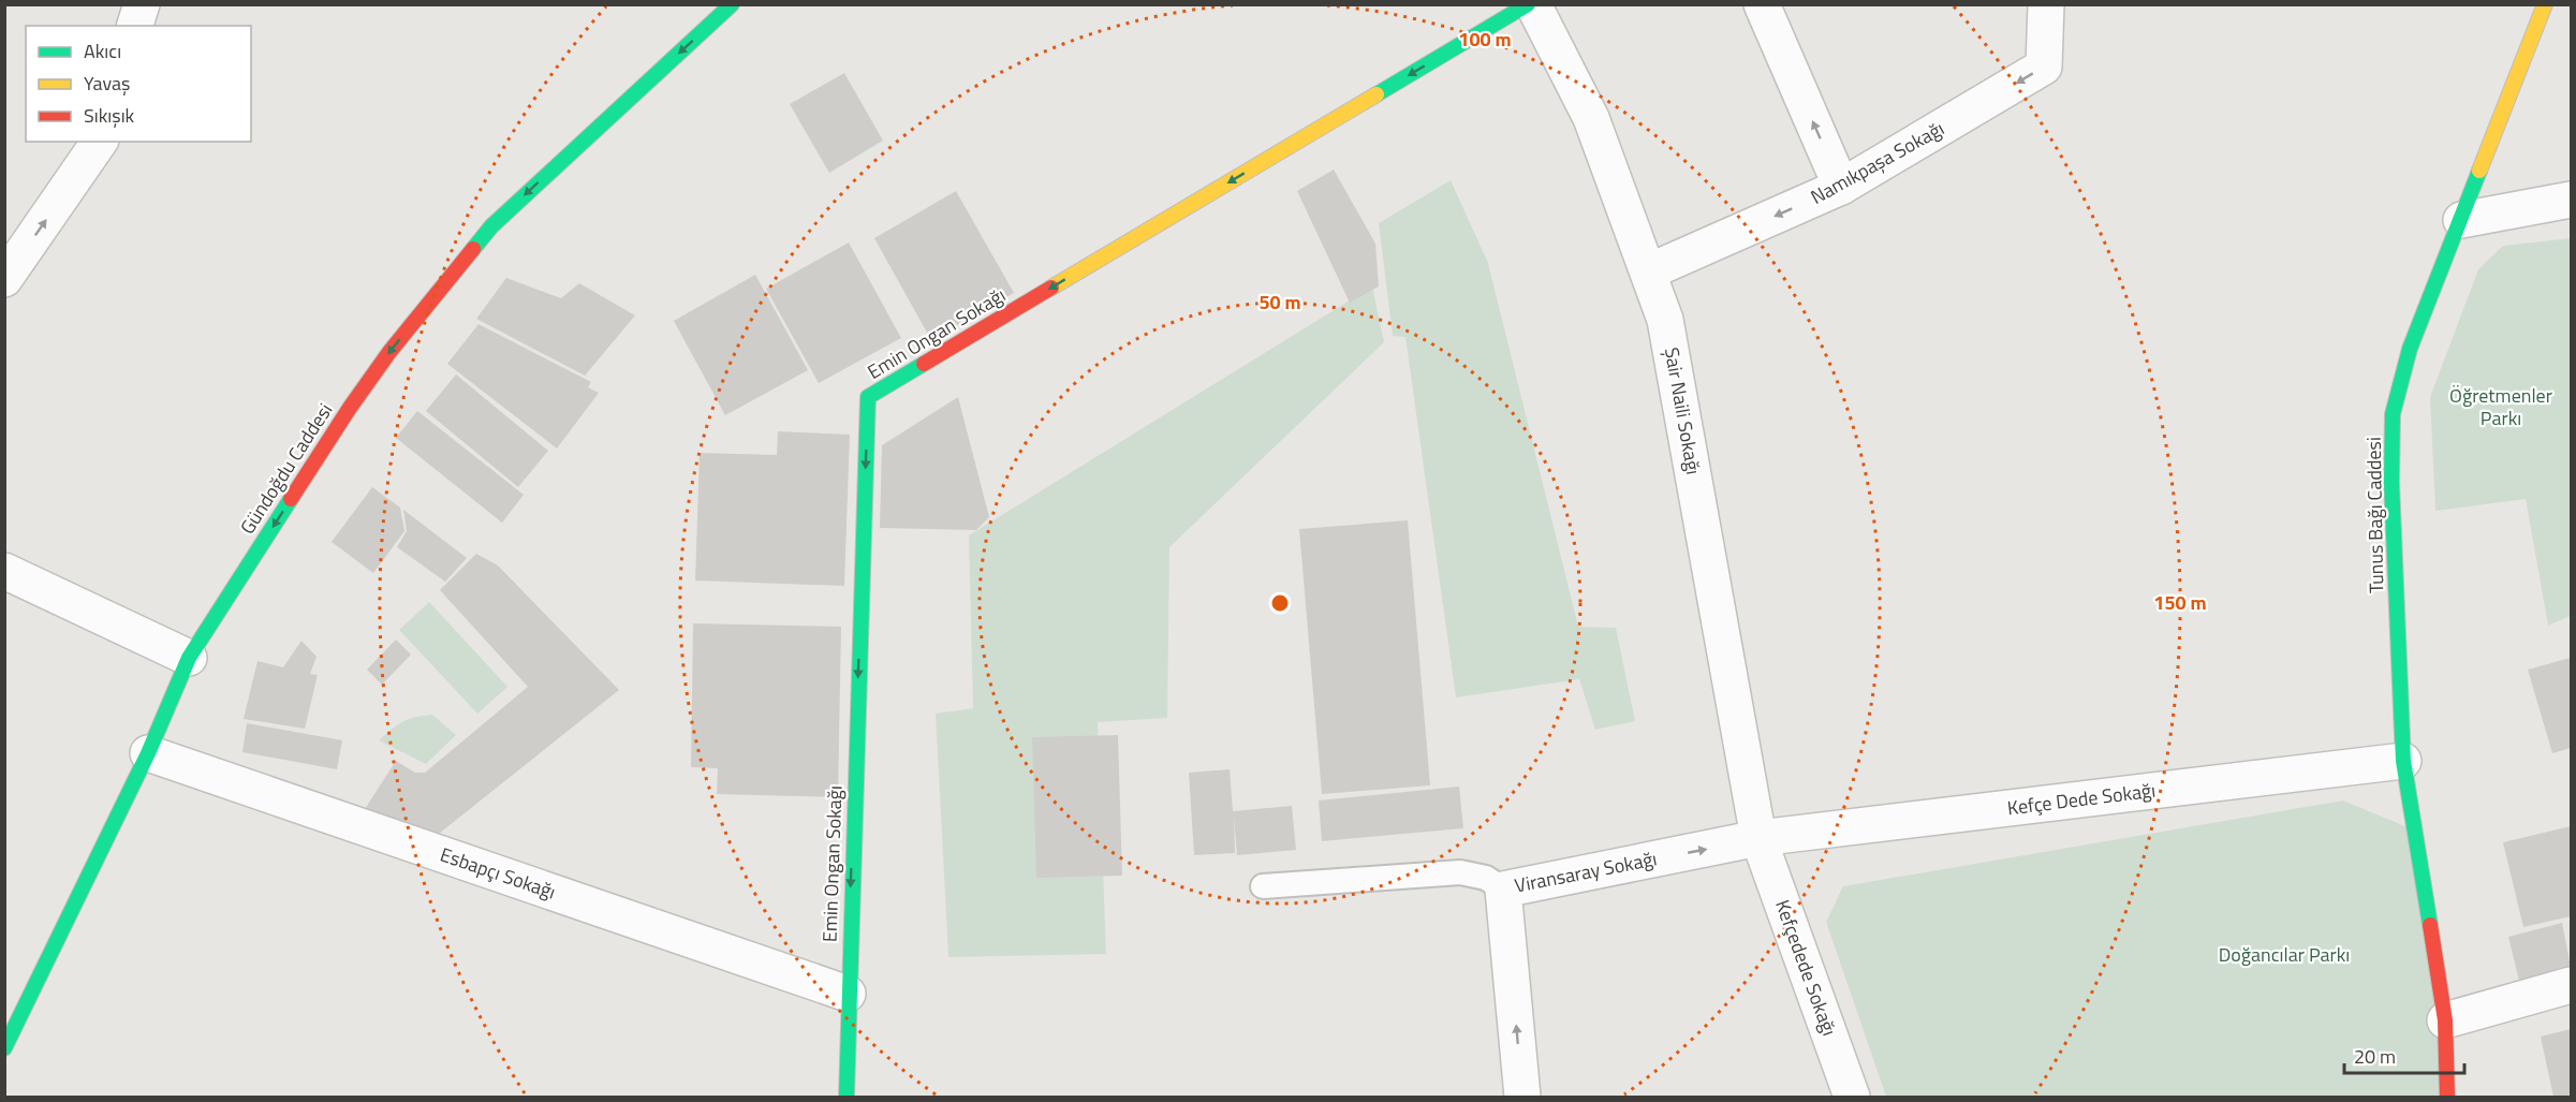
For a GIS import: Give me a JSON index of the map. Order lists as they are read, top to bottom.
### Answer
{
  "streets": {
    "street": [
      "Namıkpaşa Sokağı",
      "Emin Ongan Sokağı",
      "Şair Naili Sokağı",
      "Gündoğdu Caddesi",
      "Tunus Bağı Caddesi",
      "Kefçe Dede Sokağı",
      "Viransaray Sokağı",
      "Esbapçı Sokağı",
      "Kefçedede Sokağı"
    ]
  },
  "crossings": [
    ["Namıkpaşa Sokağı", "Şair Naili Sokağı"],
    ["Emin Ongan Sokağı", "Şair Naili Sokağı"],
    ["Emin Ongan Sokağı", "Esbapçı Sokağı"],
    ["Şair Naili Sokağı", "Kefçe Dede Sokağı"],
    ["Şair Naili Sokağı", "Viransaray Sokağı"],
    ["Şair Naili Sokağı", "Kefçedede Sokağı"],
    ["Gündoğdu Caddesi", "Esbapçı Sokağı"],
    ["Tunus Bağı Caddesi", "Kefçe Dede Sokağı"],
    ["Kefçe Dede Sokağı", "Viransaray Sokağı"],
    ["Kefçe Dede Sokağı", "Kefçedede Sokağı"],
    ["Viransaray Sokağı", "Kefçedede Sokağı"]
  ],
  "one_way": ["Namıkpaşa Sokağı", "Emin Ongan Sokağı", "Gündoğdu Caddesi"],
  "parks": ["Öğretmenler Parkı", "Doğancılar Parkı"],
  "legend": ["Akıcı", "Yavaş", "Sıkışık"],
  "scale_bar": "20 m",
  "rings": ["100 m", "50 m", "150 m"]
}
